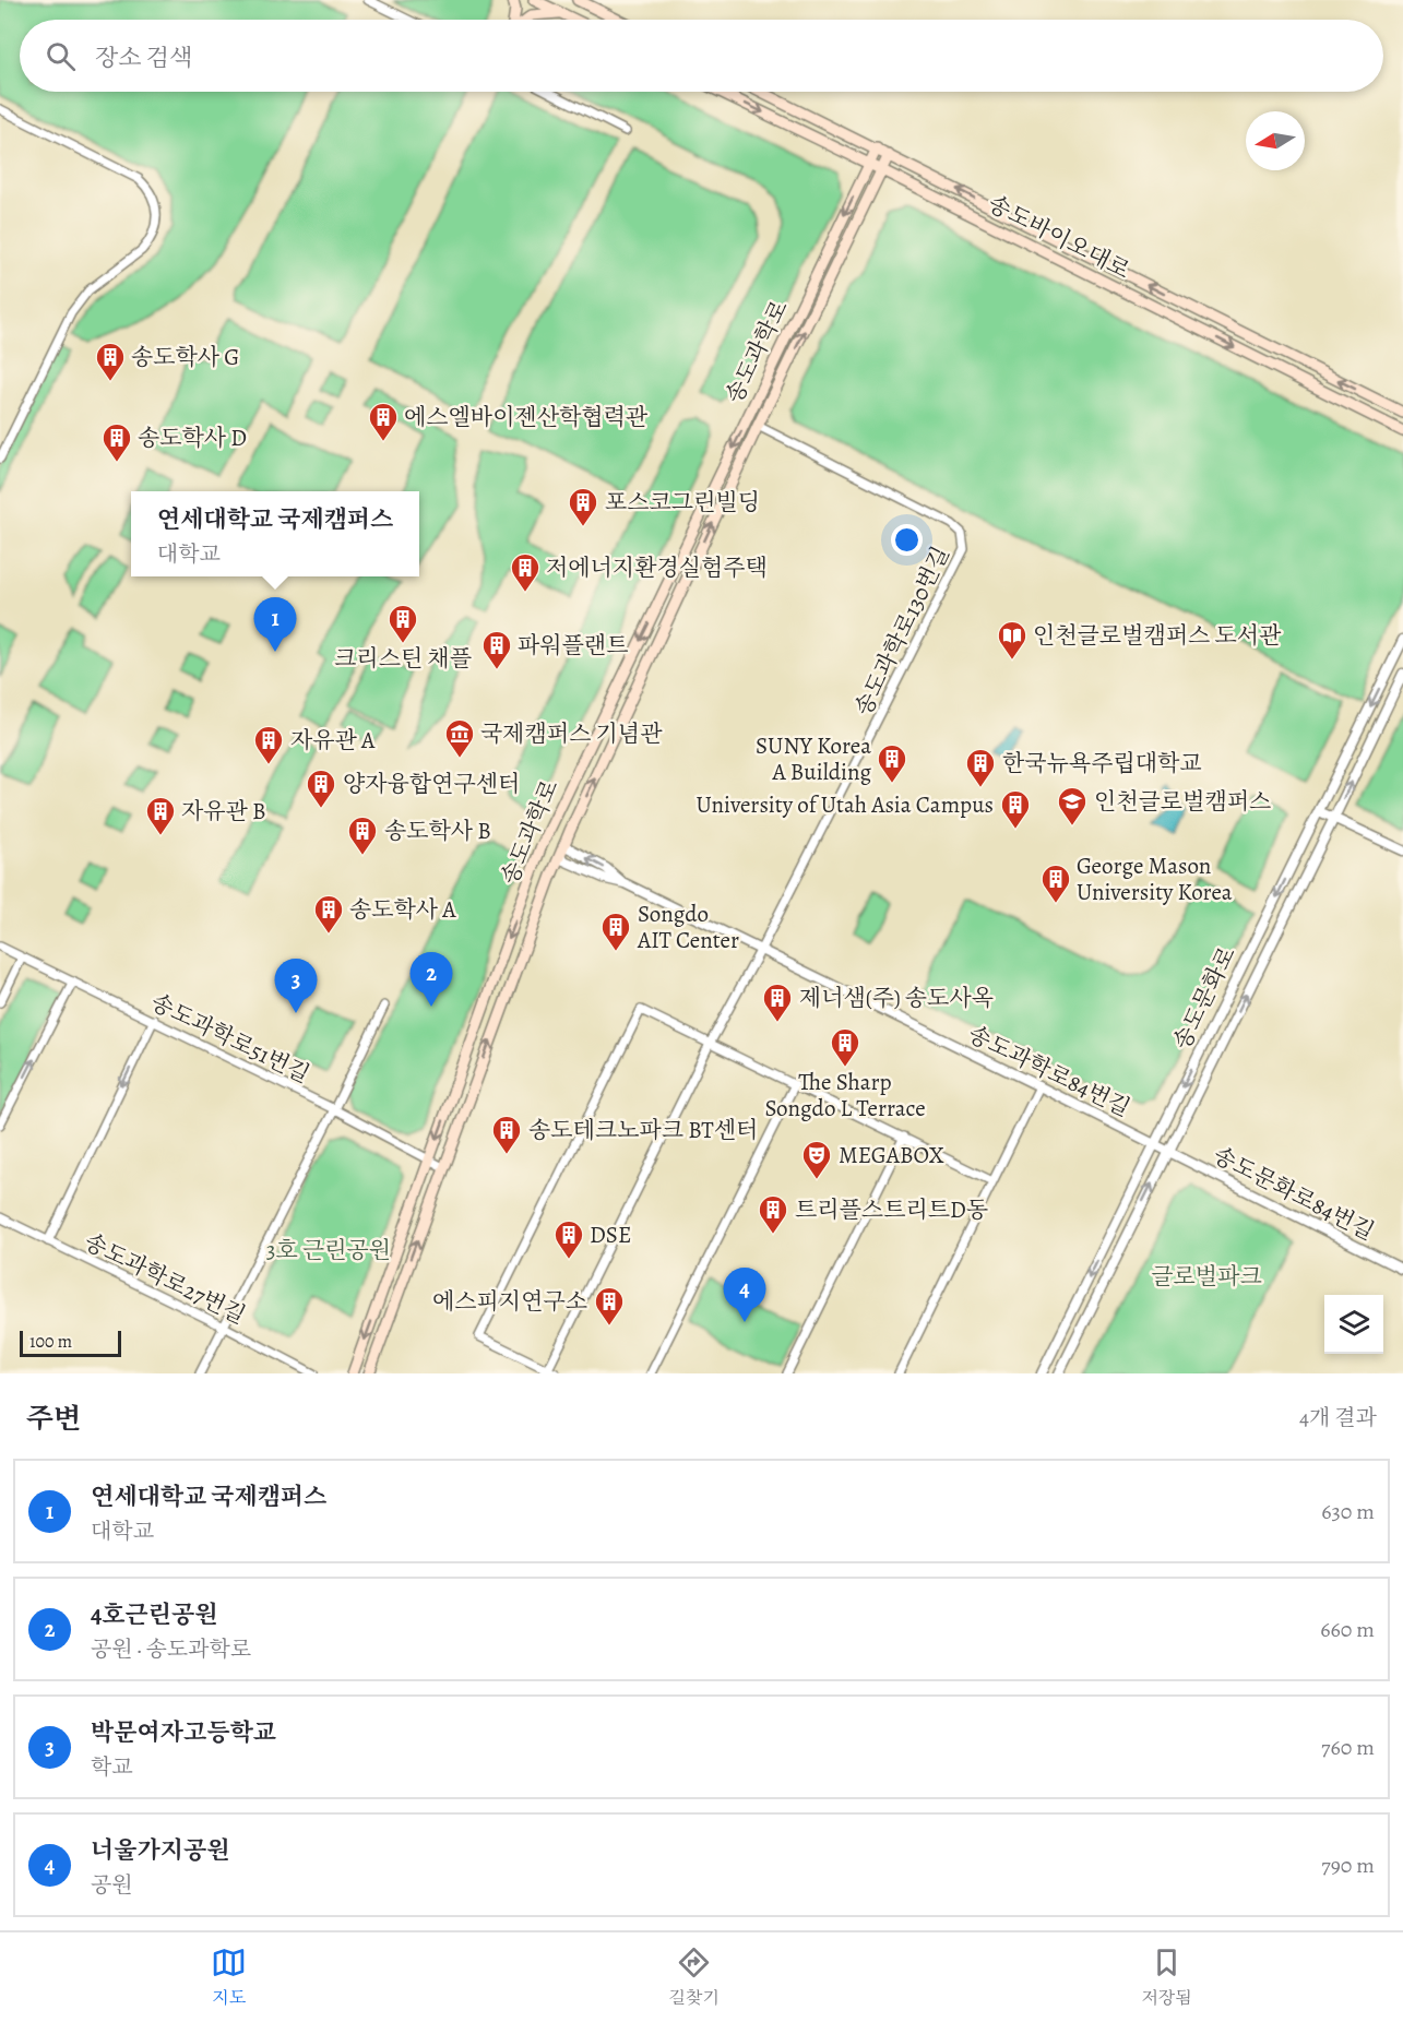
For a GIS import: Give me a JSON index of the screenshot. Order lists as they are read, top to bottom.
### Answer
{
  "streets": {
    "main road": ["송도바이오대로", "송도과학로"],
    "street": [
      "송도과학로130번길",
      "송도문화로",
      "송도과학로51번길",
      "송도과학로84번길",
      "송도문화로84번길",
      "송도과학로27번길"
    ]
  },
  "crossings": [
    ["송도바이오대로", "송도과학로"],
    ["송도과학로", "송도과학로130번길"],
    ["송도과학로", "송도과학로51번길"],
    ["송도과학로", "송도과학로84번길"],
    ["송도과학로130번길", "송도과학로84번길"],
    ["송도문화로", "송도과학로84번길"],
    ["송도문화로", "송도문화로84번길"],
    ["송도과학로84번길", "송도문화로84번길"]
  ],
  "parks": ["3호 근린공원", "글로벌파크"],
  "places": {
    "building": [
      "송도학사 G",
      "에스엘바이젠산학협력관",
      "송도학사 D",
      "포스코그린빌딩",
      "저에너지환경실험주택",
      "크리스틴 채플",
      "파워플랜트",
      "자유관 A",
      "SUNY Korea A Building",
      "한국뉴욕주립대학교",
      "양자융합연구센터",
      "University of Utah Asia Campus",
      "자유관 B",
      "송도학사 B",
      "George Mason University Korea",
      "송도학사 A",
      "Songdo AIT Center",
      "제너샘(주) 송도사옥",
      "The Sharp Songdo L Terrace",
      "송도테크노파크 BT센터",
      "트리플스트리트D동",
      "DSE",
      "에스피지연구소"
    ],
    "library": ["인천글로벌캠퍼스 도서관"],
    "museum": ["국제캠퍼스 기념관"],
    "school or university": ["인천글로벌캠퍼스"],
    "theatre": ["MEGABOX"]
  },
  "scale_bar": "100 m",
  "north": "left",
  "page": {
    "search": "장소 검색",
    "popup": ["연세대학교 국제캠퍼스", "대학교"],
    "pins": [
      "1",
      "2",
      "3",
      "4"
    ],
    "scale": "100 m",
    "heading": ["주변", "4개 결과"],
    "list": [
      {
        "mark": "1",
        "name": "연세대학교 국제캠퍼스",
        "note": "대학교",
        "value": "630 m"
      },
      {
        "mark": "2",
        "name": "4호근린공원",
        "note": "공원 · 송도과학로",
        "value": "660 m"
      },
      {
        "mark": "3",
        "name": "박문여자고등학교",
        "note": "학교",
        "value": "760 m"
      },
      {
        "mark": "4",
        "name": "너울가지공원",
        "note": "공원",
        "value": "790 m"
      }
    ],
    "nav": ["지도", "길찾기", "저장됨"]
  }
}
